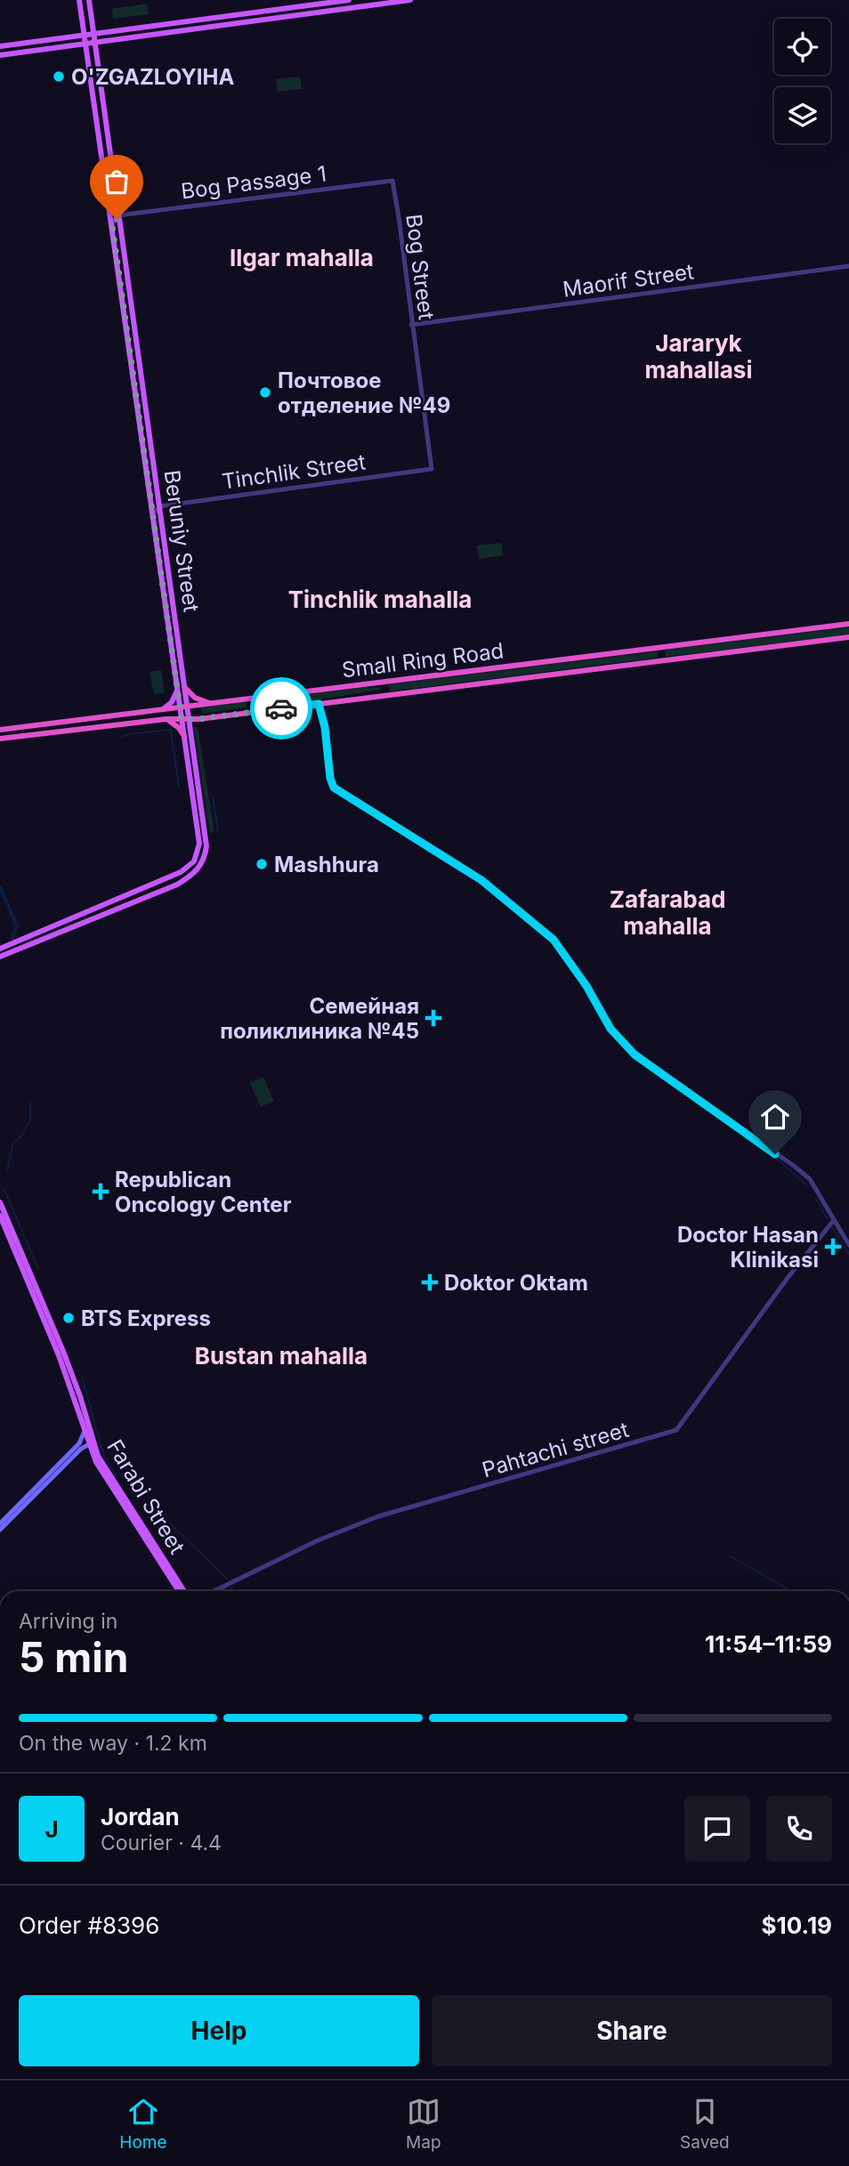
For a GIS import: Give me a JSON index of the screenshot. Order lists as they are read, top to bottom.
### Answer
{
  "streets": {
    "highway": ["Small Ring Road"],
    "main road": ["Beruniy Street", "Farabi Street"],
    "street": [
      "Bog Passage 1",
      "Bog Street",
      "Maorif Street",
      "Tinchlik Street",
      "Pahtachi street"
    ]
  },
  "crossings": [
    ["Bog Passage 1", "Bog Street"],
    ["Bog Passage 1", "Beruniy Street"],
    ["Bog Street", "Maorif Street"],
    ["Bog Street", "Tinchlik Street"],
    ["Tinchlik Street", "Beruniy Street"],
    ["Beruniy Street", "Small Ring Road"]
  ],
  "districts": [
    "Ilgar mahalla",
    "Jararyk mahallasi",
    "Tinchlik mahalla",
    "Zafarabad mahalla",
    "Bustan mahalla"
  ],
  "places": {
    "other": [
      "O'ZGAZLOYIHA",
      "Почтовое отделение №49",
      "Mashhura",
      "BTS Express"
    ],
    "health": [
      "Семейная поликлиника №45",
      "Republican Oncology Center",
      "Doctor Hasan Klinikasi",
      "Doktor Oktam"
    ]
  },
  "page": {
    "heading": ["5 min", "Arriving in", "11:54–11:59"],
    "panel": [
      "Jordan",
      "Courier · 4.4",
      "Order #8396",
      "$10.19"
    ],
    "bar": "On the way · 1.2 km",
    "round": "J",
    "buttons": ["Help", "Share"],
    "tabs": ["Home", "Map", "Saved"]
  }
}
